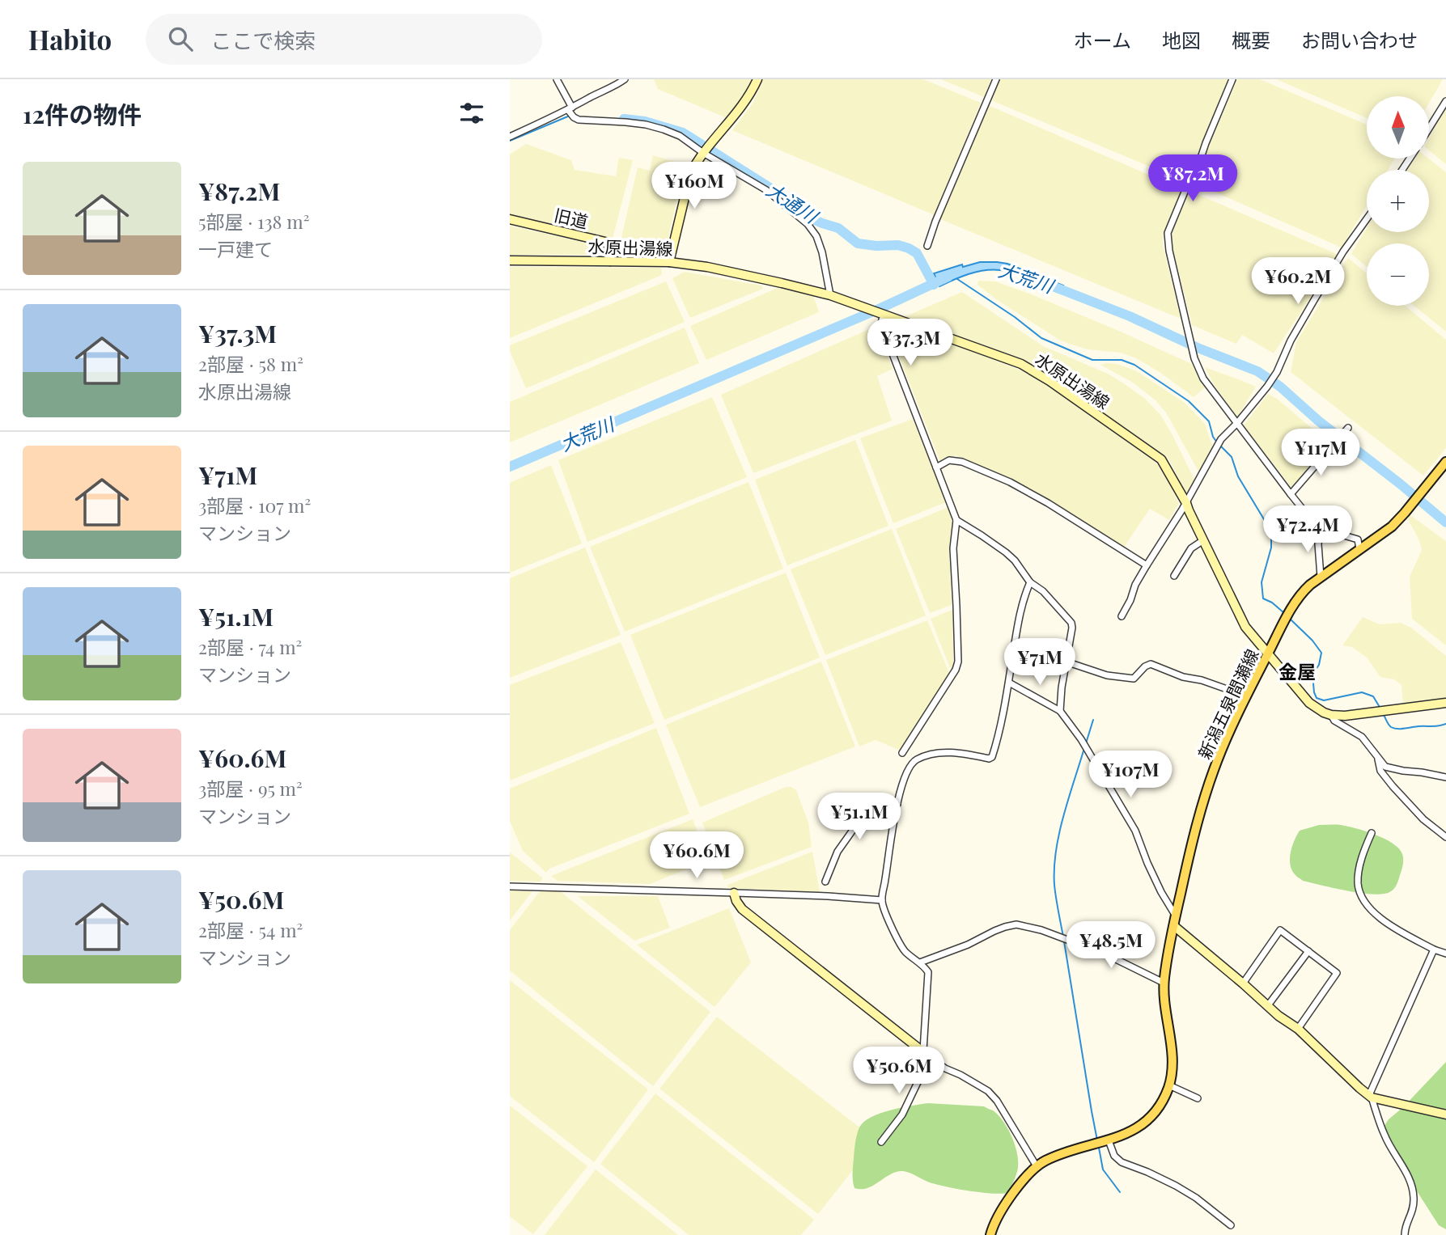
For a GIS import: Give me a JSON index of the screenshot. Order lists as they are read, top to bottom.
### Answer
{
  "streets": {
    "main road": ["旧道", "水原出湯線", "新潟五泉間瀬線"]
  },
  "crossings": [
    ["旧道", "水原出湯線"],
    ["水原出湯線", "新潟五泉間瀬線"]
  ],
  "districts": ["金屋"],
  "water": ["大通川", "大荒川"],
  "north": "top",
  "page": {
    "header": "Habito",
    "search": "ここで検索",
    "nav": [
      "ホーム",
      "地図",
      "概要",
      "お問い合わせ"
    ],
    "heading": "12件の物件",
    "map_buttons": ["+", "−"],
    "list": [
      {
        "name": "¥87.2M",
        "note": "5部屋 · 138 m² · 一戸建て"
      },
      {
        "name": "¥37.3M",
        "note": "2部屋 · 58 m² · 水原出湯線"
      },
      {
        "name": "¥71M",
        "note": "3部屋 · 107 m² · マンション"
      },
      {
        "name": "¥51.1M",
        "note": "2部屋 · 74 m² · マンション"
      },
      {
        "name": "¥60.6M",
        "note": "3部屋 · 95 m² · マンション"
      },
      {
        "name": "¥50.6M",
        "note": "2部屋 · 54 m² · マンション"
      }
    ],
    "price": [
      "¥87.2M",
      "¥160M",
      "¥60.2M",
      "¥37.3M",
      "¥117M",
      "¥72.4M",
      "¥71M",
      "¥107M",
      "¥51.1M",
      "¥60.6M",
      "¥48.5M",
      "¥50.6M"
    ]
  }
}
